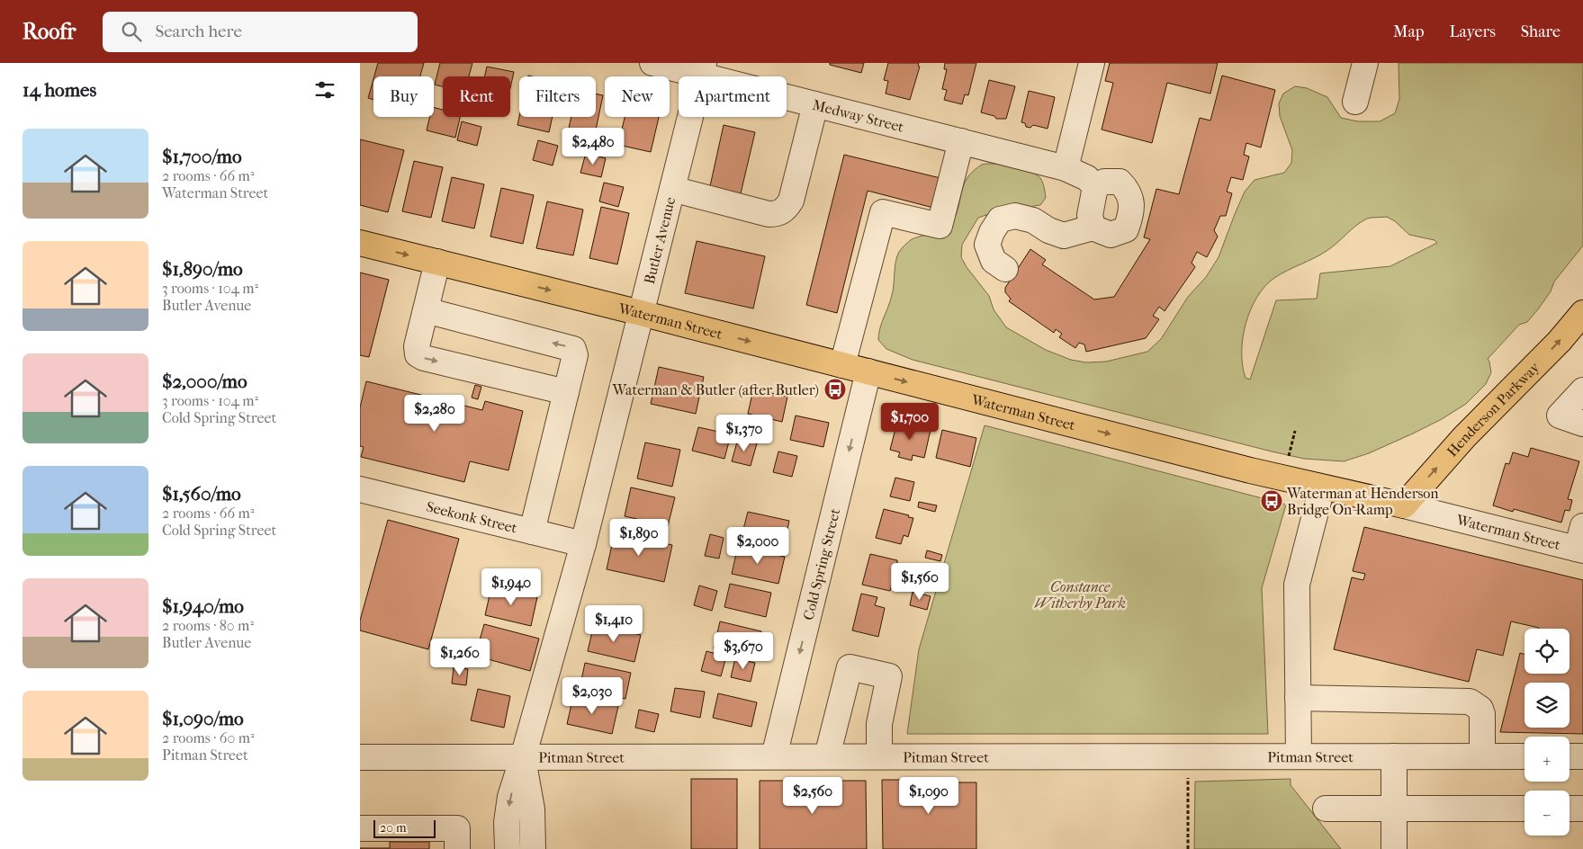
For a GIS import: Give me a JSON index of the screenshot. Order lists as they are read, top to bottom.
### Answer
{
  "streets": {
    "main road": ["Waterman Street", "Henderson Parkway"],
    "street": [
      "Medway Street",
      "Butler Avenue",
      "Seekonk Street",
      "Cold Spring Street",
      "Pitman Street"
    ]
  },
  "crossings": [
    ["Medway Street", "Butler Avenue"],
    ["Butler Avenue", "Waterman Street"],
    ["Butler Avenue", "Seekonk Street"],
    ["Butler Avenue", "Pitman Street"],
    ["Waterman Street", "Henderson Parkway"],
    ["Waterman Street", "Cold Spring Street"],
    ["Cold Spring Street", "Pitman Street"]
  ],
  "one_way": ["Waterman Street", "Henderson Parkway", "Cold Spring Street"],
  "parks": ["Constance Witherby Park"],
  "places": {
    "bus stop": ["Waterman & Butler (after Butler)", "Waterman at Henderson Bridge On-Ramp"]
  },
  "scale_bar": "20 m",
  "page": {
    "header": "Roofr",
    "search": "Search here",
    "nav": ["Map", "Layers", "Share"],
    "heading": "14 homes",
    "chip": [
      "Buy",
      "Rent",
      "Filters",
      "New",
      "Apartment"
    ],
    "list": [
      {
        "name": "$1,700/mo",
        "note": "2 rooms · 66 m² · Waterman Street"
      },
      {
        "name": "$1,890/mo",
        "note": "3 rooms · 104 m² · Butler Avenue"
      },
      {
        "name": "$2,000/mo",
        "note": "3 rooms · 104 m² · Cold Spring Street"
      },
      {
        "name": "$1,560/mo",
        "note": "2 rooms · 66 m² · Cold Spring Street"
      },
      {
        "name": "$1,940/mo",
        "note": "2 rooms · 80 m² · Butler Avenue"
      },
      {
        "name": "$1,090/mo",
        "note": "2 rooms · 60 m² · Pitman Street"
      }
    ],
    "price": [
      "$2,480",
      "$2,280",
      "$1,700",
      "$1,370",
      "$1,890",
      "$2,000",
      "$1,560",
      "$1,940",
      "$1,410",
      "$3,670",
      "$1,260",
      "$2,030",
      "$2,560",
      "$1,090"
    ],
    "map_buttons": ["+", "−"],
    "scale": "20 m"
  }
}
